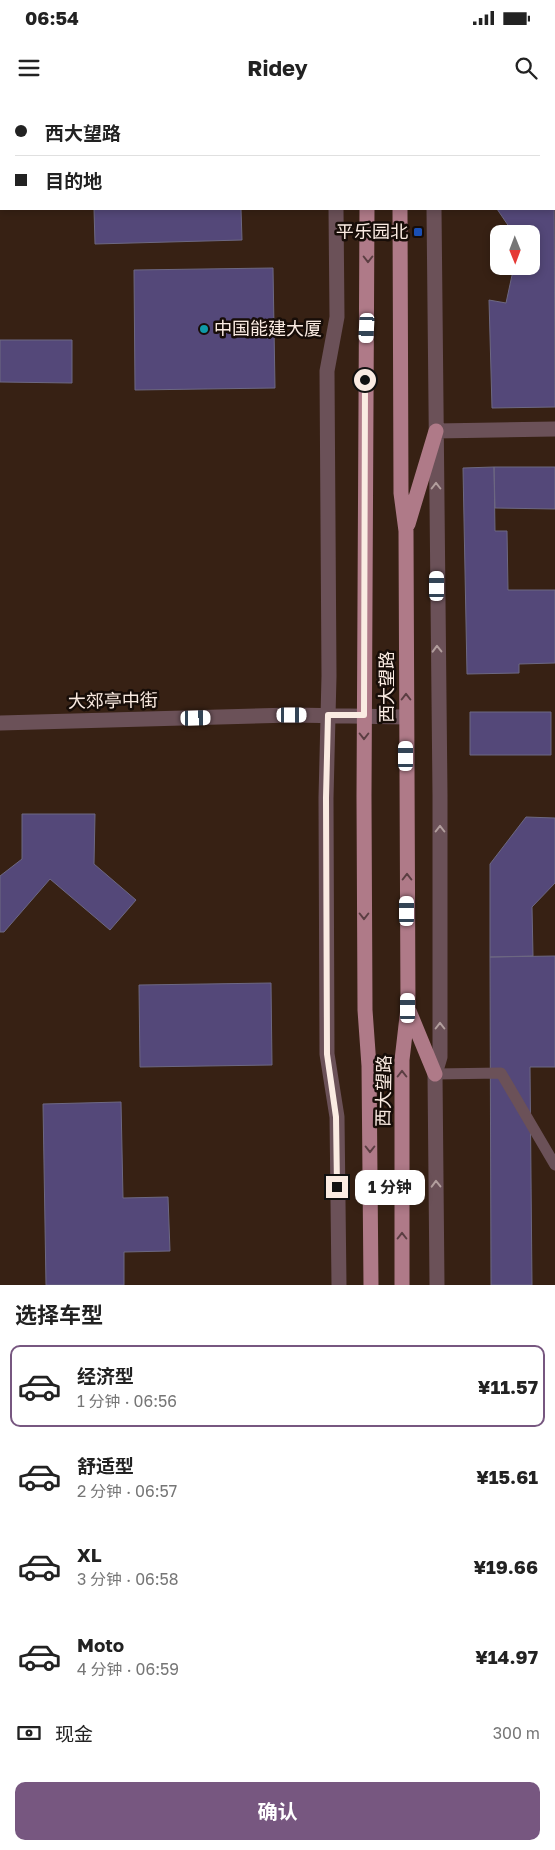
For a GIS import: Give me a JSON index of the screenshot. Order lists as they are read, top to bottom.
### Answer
{
  "streets": {
    "main road": ["西大望路"],
    "street": ["大郊亭中街"]
  },
  "crossings": [
    ["西大望路", "大郊亭中街"]
  ],
  "places": {
    "transit": ["平乐园北"],
    "other": ["中国能建大厦"]
  },
  "north": "bottom",
  "page": {
    "status": "06:54",
    "header": "Ridey",
    "banner": ["西大望路", "目的地"],
    "bubble": "1 分钟",
    "heading": "选择车型",
    "list": [
      {
        "name": "经济型",
        "note": "1 分钟 · 06:56",
        "value": "¥11.57"
      },
      {
        "name": "舒适型",
        "note": "2 分钟 · 06:57",
        "value": "¥15.61"
      },
      {
        "name": "XL",
        "note": "3 分钟 · 06:58",
        "value": "¥19.66"
      },
      {
        "name": "Moto",
        "note": "4 分钟 · 06:59",
        "value": "¥14.97"
      }
    ],
    "pay": ["现金", "300 m"],
    "buttons": "确认"
  }
}
